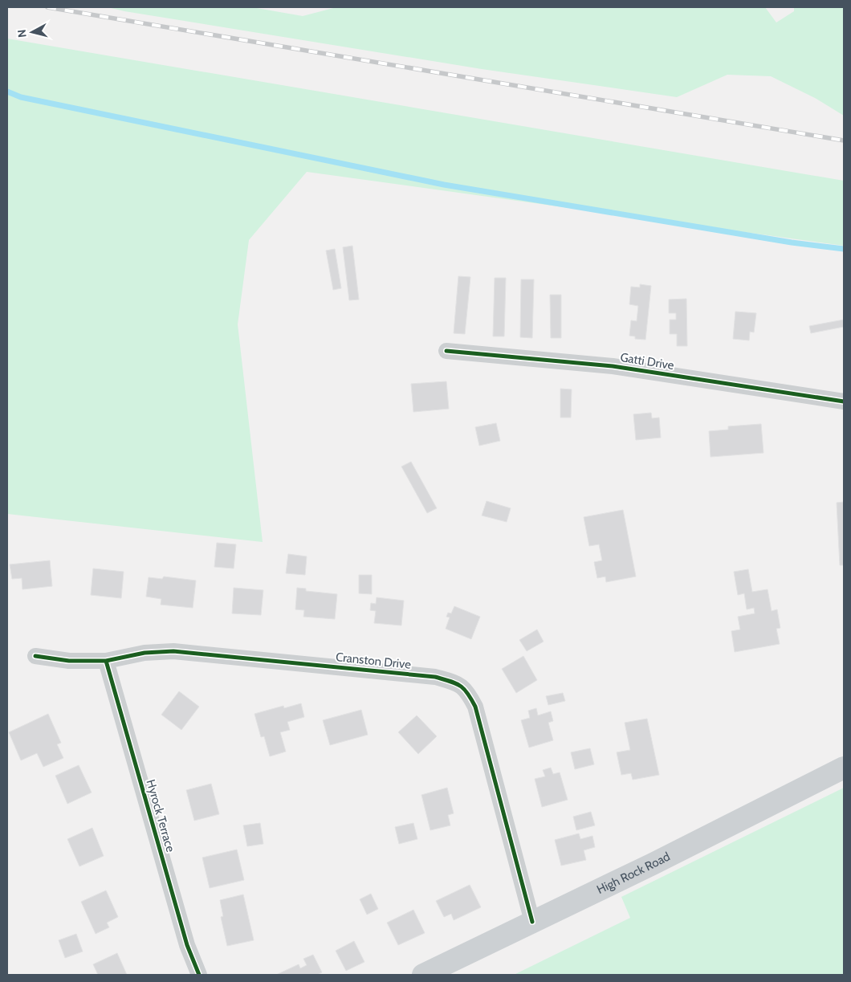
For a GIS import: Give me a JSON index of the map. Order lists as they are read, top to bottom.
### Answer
{
  "streets": {
    "main road": ["High Rock Road"],
    "street": ["Gatti Drive", "Cranston Drive", "Hyrock Terrace"]
  },
  "crossings": [
    ["Cranston Drive", "Hyrock Terrace"],
    ["Cranston Drive", "High Rock Road"]
  ],
  "north": "left"
}
